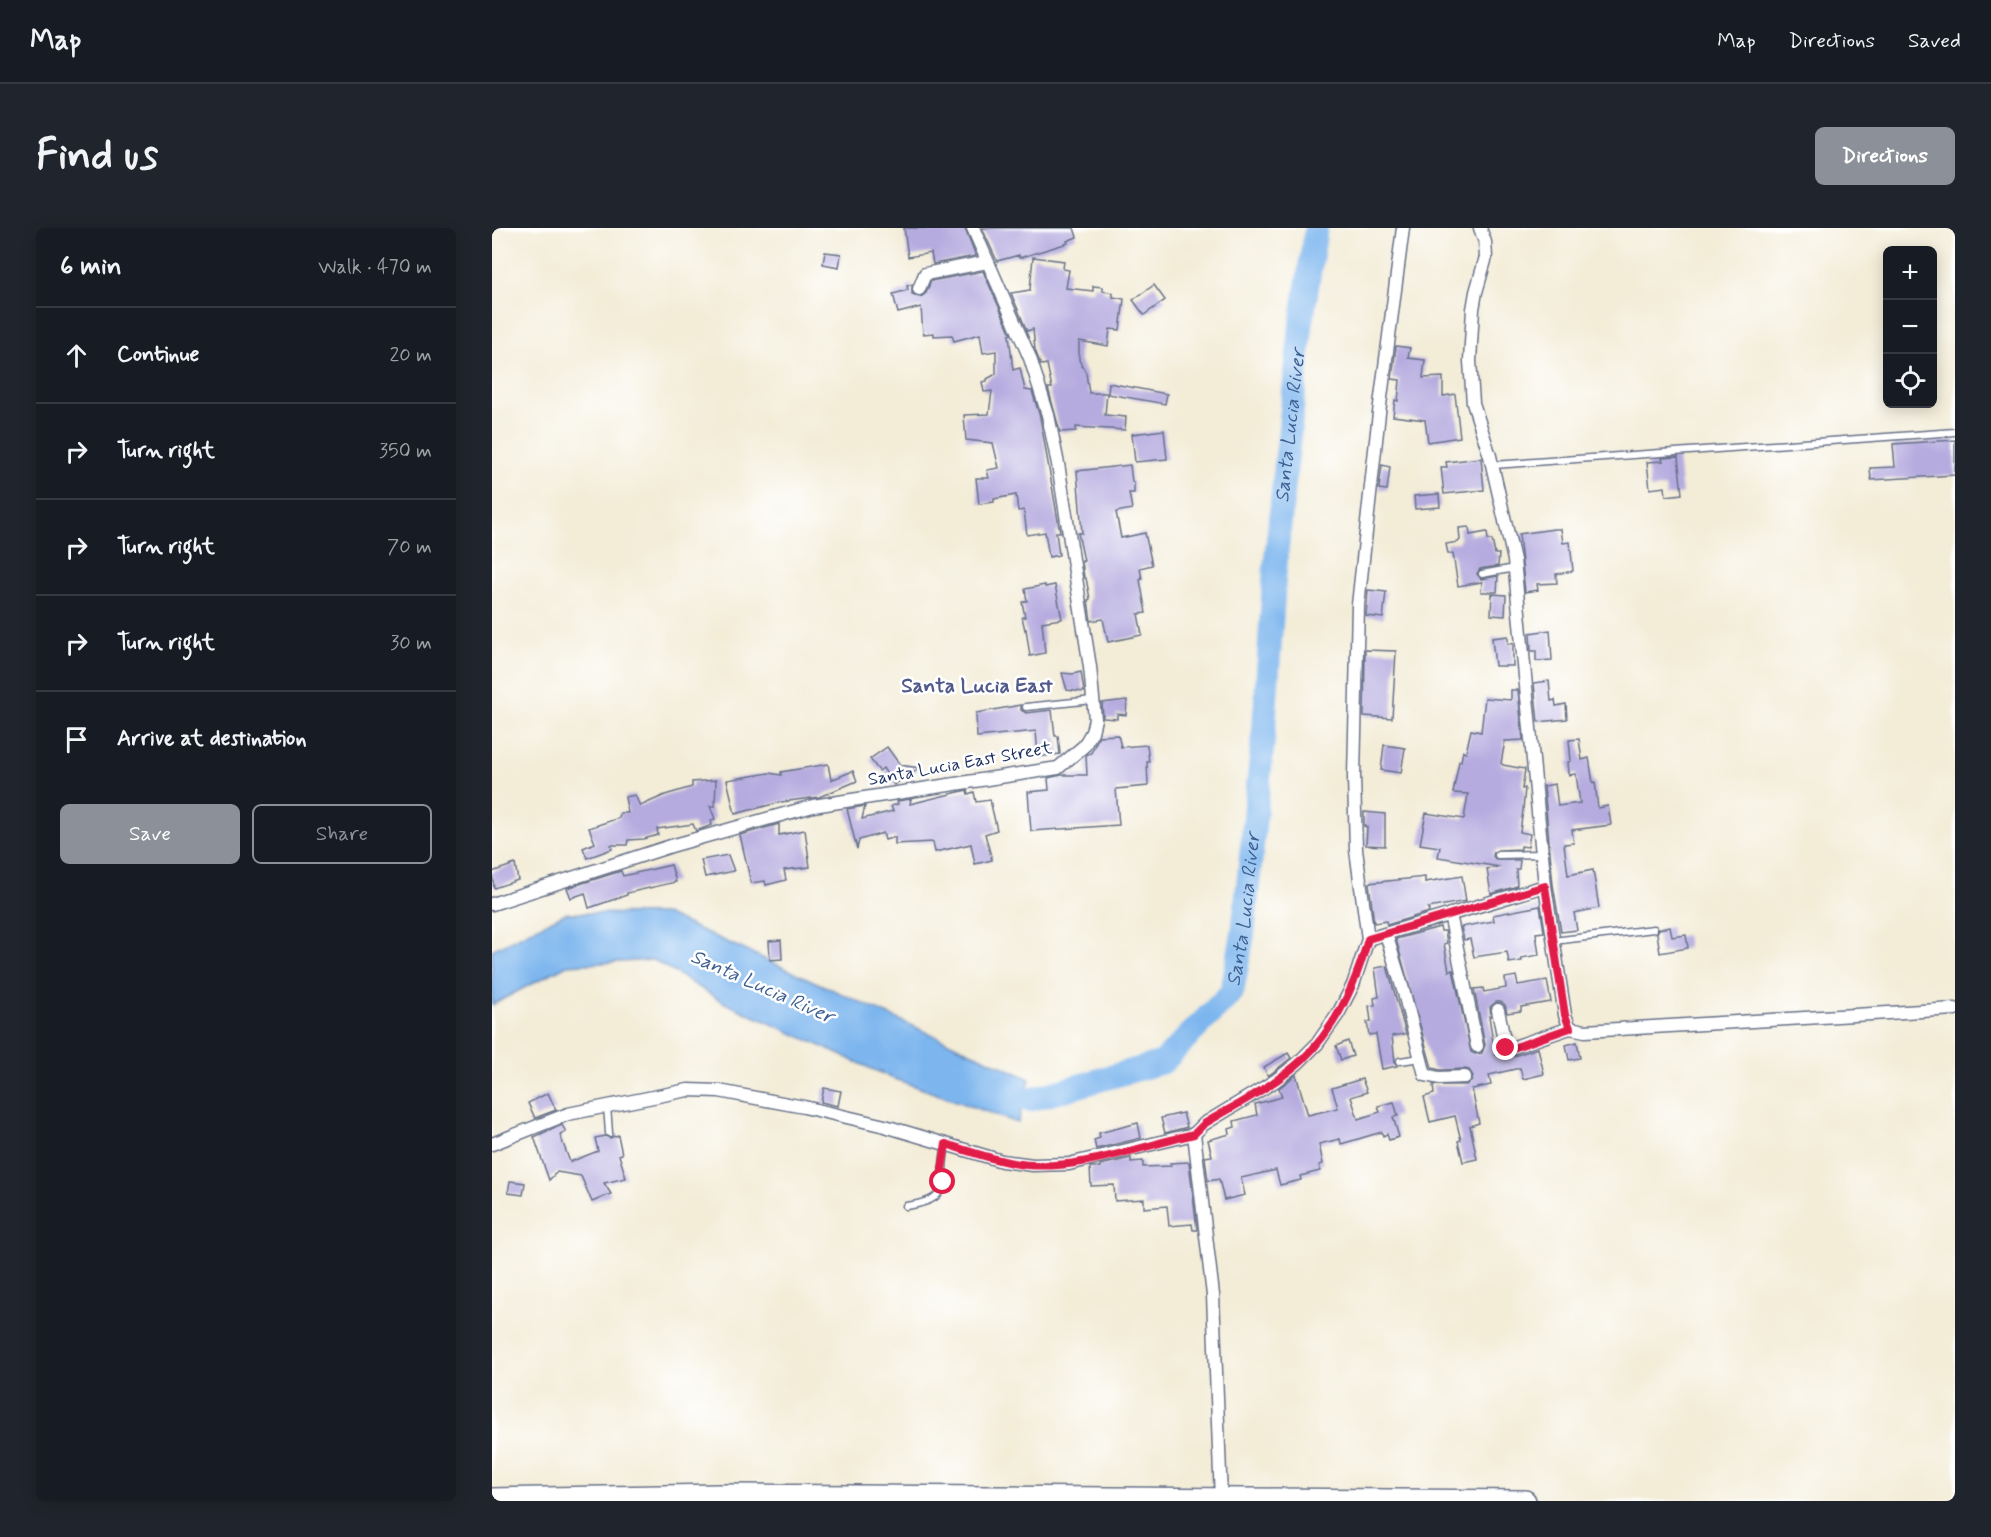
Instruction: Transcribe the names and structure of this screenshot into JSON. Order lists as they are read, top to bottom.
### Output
{
  "streets": {
    "street": ["Santa Lucia East Street"]
  },
  "districts": ["Santa Lucia East"],
  "water": ["Santa Lucia River"],
  "page": {
    "header": "Map",
    "nav": ["Map", "Directions", "Saved"],
    "buttons": [
      "Directions",
      ["Save", "Share"]
    ],
    "title": "Find us",
    "heading": ["6 min", "Walk · 470 m"],
    "map_buttons": ["+", "−"],
    "list": [
      ["Continue", "20 m"],
      ["Turn right", "350 m"],
      ["Turn right", "70 m"],
      ["Turn right", "30 m"],
      "Arrive at destination"
    ]
  }
}
